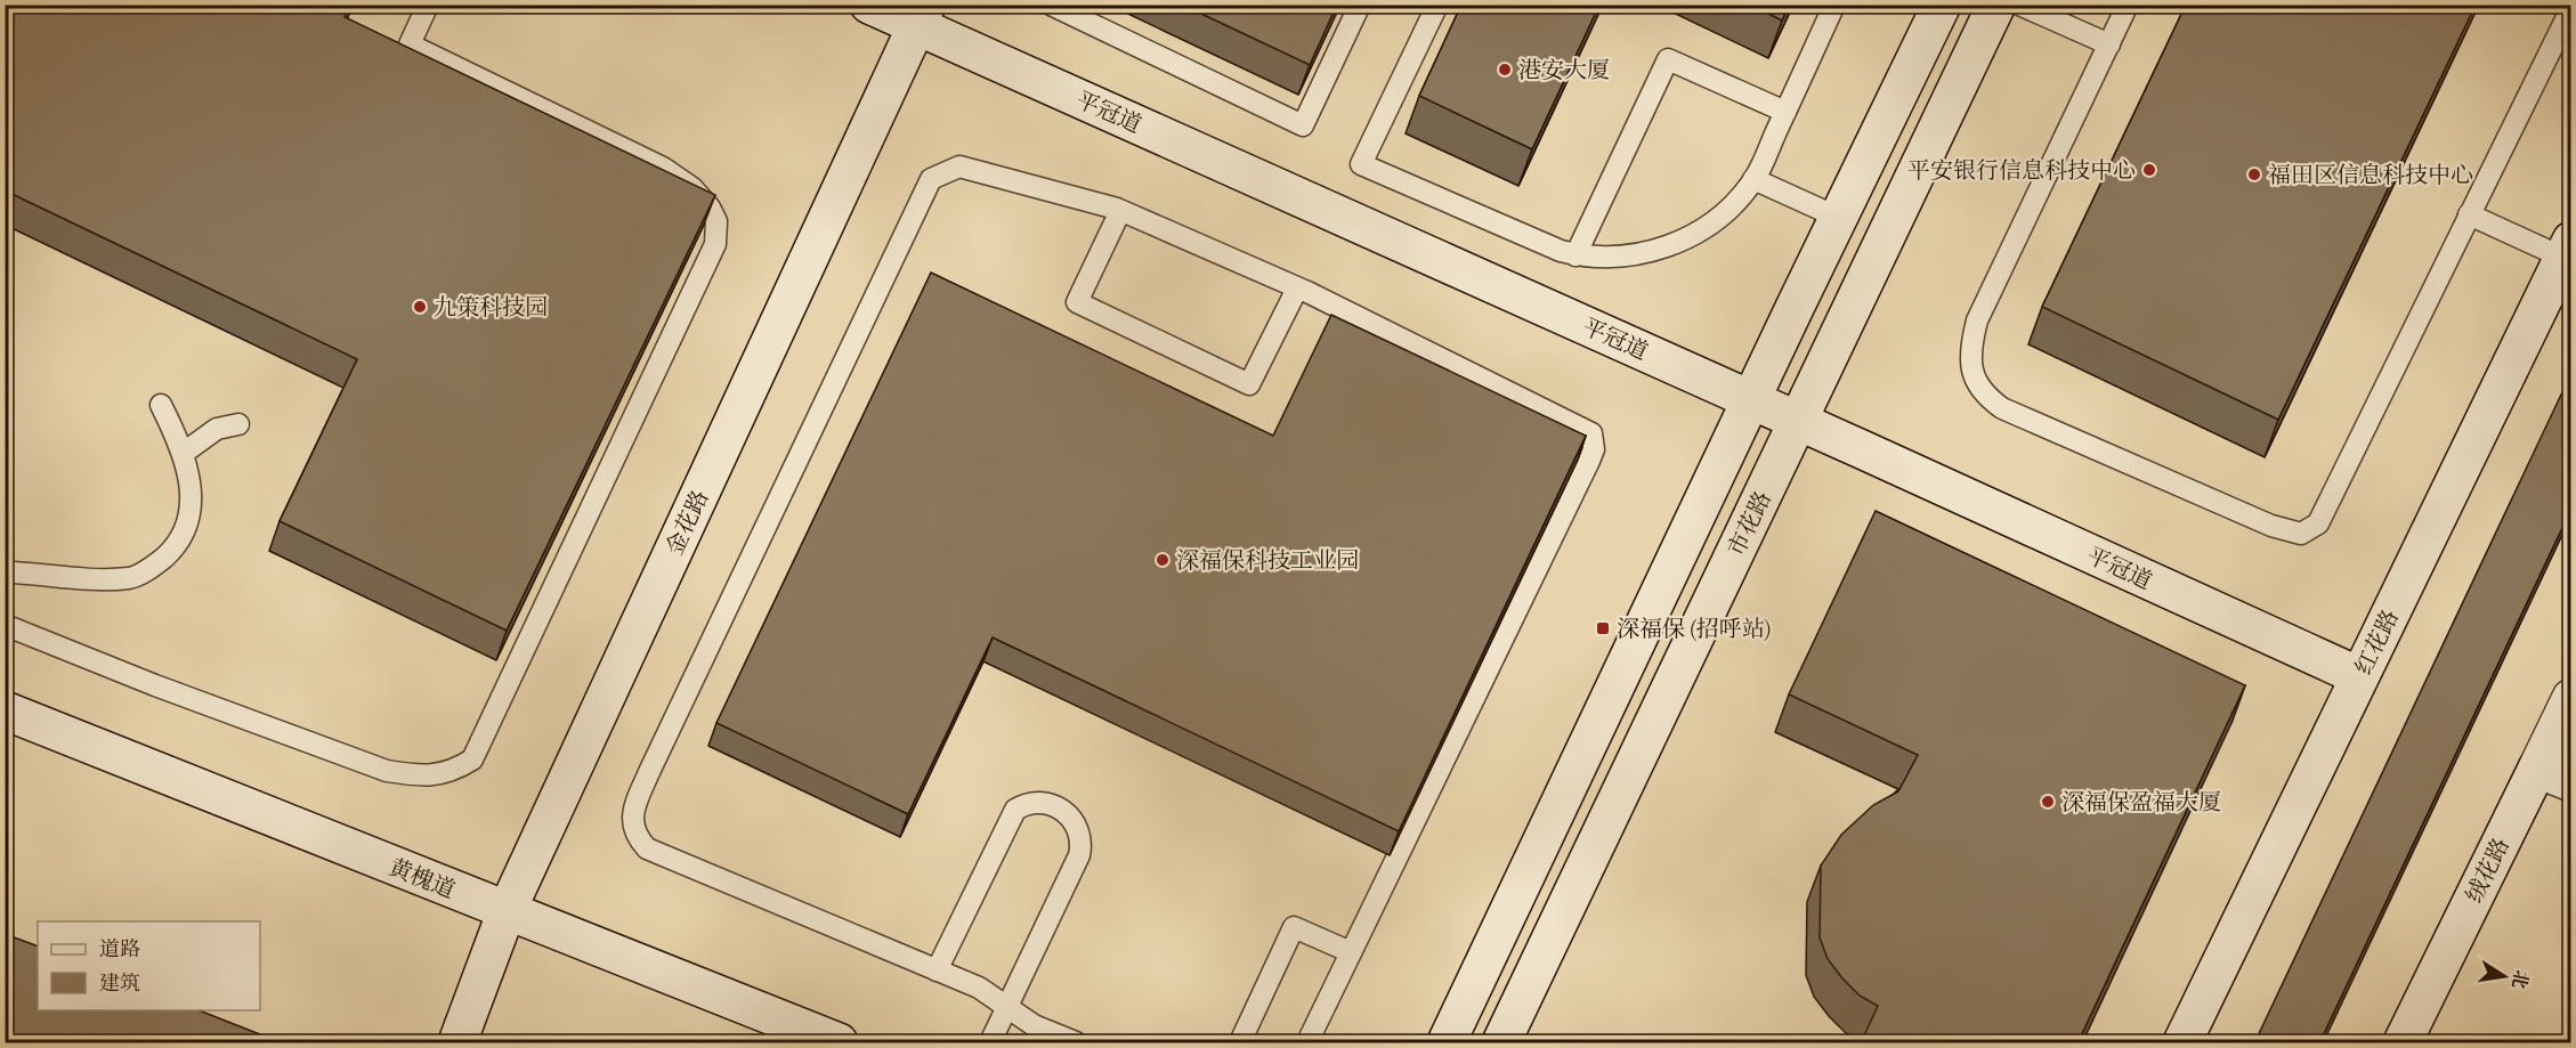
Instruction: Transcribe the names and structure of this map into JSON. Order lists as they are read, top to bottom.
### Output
{
  "streets": {
    "street": [
      "平冠道",
      "金花路",
      "市花路",
      "红花路",
      "绒花路",
      "黄槐道"
    ]
  },
  "crossings": [
    ["平冠道", "金花路"],
    ["平冠道", "市花路"],
    ["平冠道", "红花路"],
    ["金花路", "黄槐道"]
  ],
  "places": {
    "other": [
      "港安大厦",
      "平安银行信息科技中心",
      "福田区信息科技中心",
      "九策科技园",
      "深福保科技工业园",
      "深福保盈福大厦"
    ],
    "transit": ["深福保 (招呼站)"]
  },
  "legend": ["道路", "建筑"],
  "north": "right"
}
